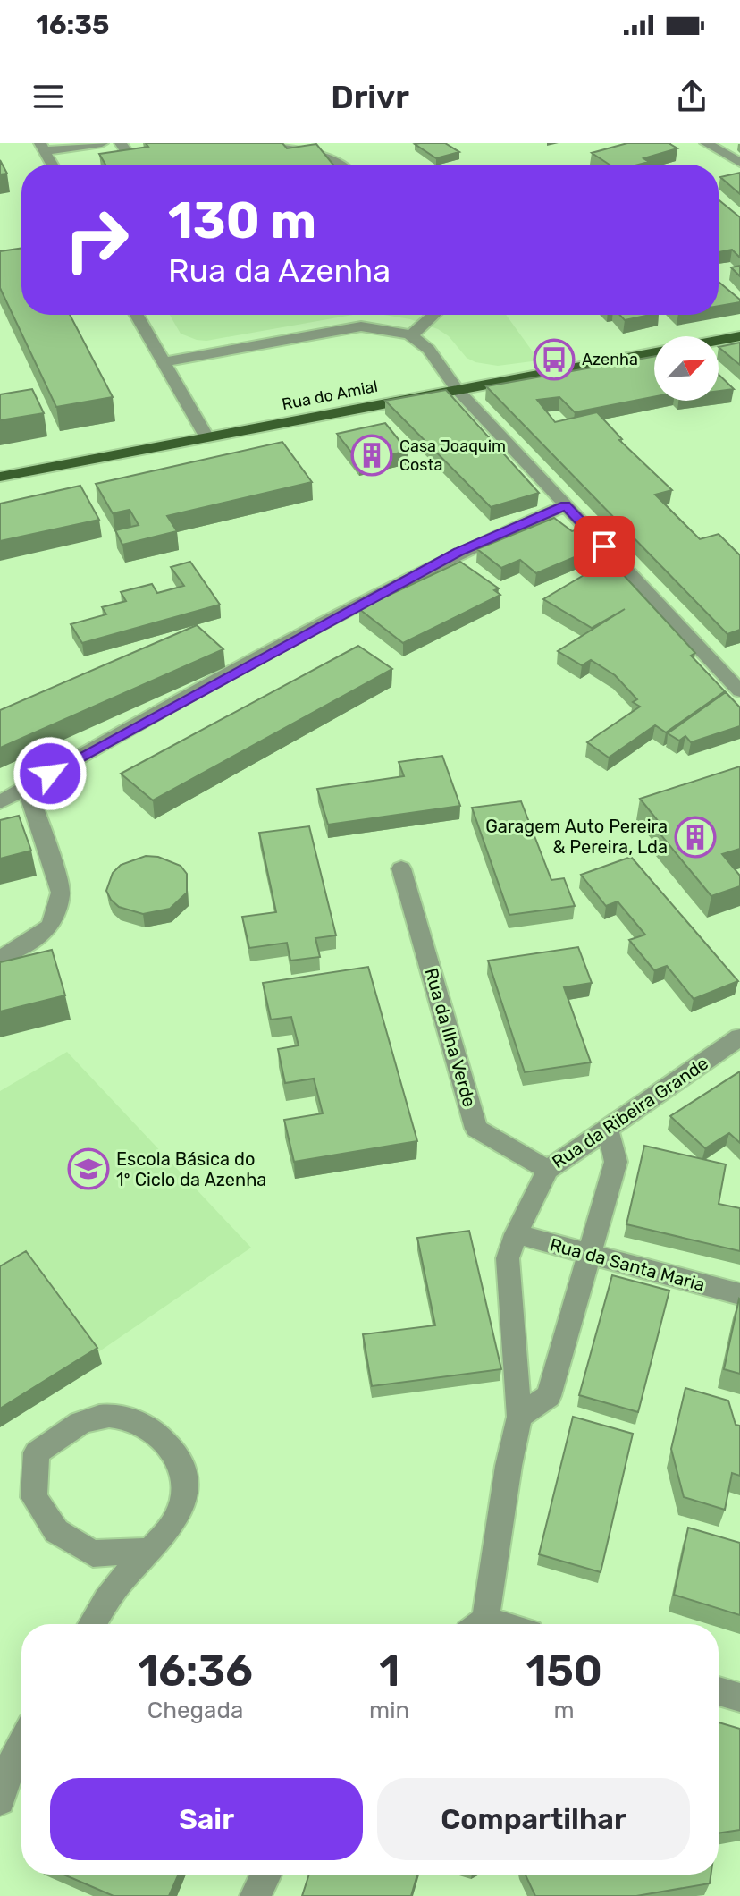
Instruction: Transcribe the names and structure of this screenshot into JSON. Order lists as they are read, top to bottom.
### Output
{
  "streets": {
    "main road": ["Rua do Amial"],
    "street": ["Rua da Ilha Verde", "Rua da Ribeira Grande", "Rua da Santa Maria"]
  },
  "crossings": [
    ["Rua da Ilha Verde", "Rua da Ribeira Grande"],
    ["Rua da Ribeira Grande", "Rua da Santa Maria"]
  ],
  "places": {
    "bus stop": ["Azenha"],
    "building": ["Casa Joaquim Costa", "Garagem Auto Pereira & Pereira, Lda"],
    "school or university": ["Escola Básica do 1º Ciclo da Azenha"]
  },
  "north": "top right",
  "page": {
    "status": "16:35",
    "header": "Drivr",
    "turn": ["130 m", "Rua da Azenha"],
    "eta": [
      "16:36",
      "Chegada",
      "1",
      "min",
      "150",
      "m"
    ],
    "buttons": ["Sair", "Compartilhar"]
  }
}
